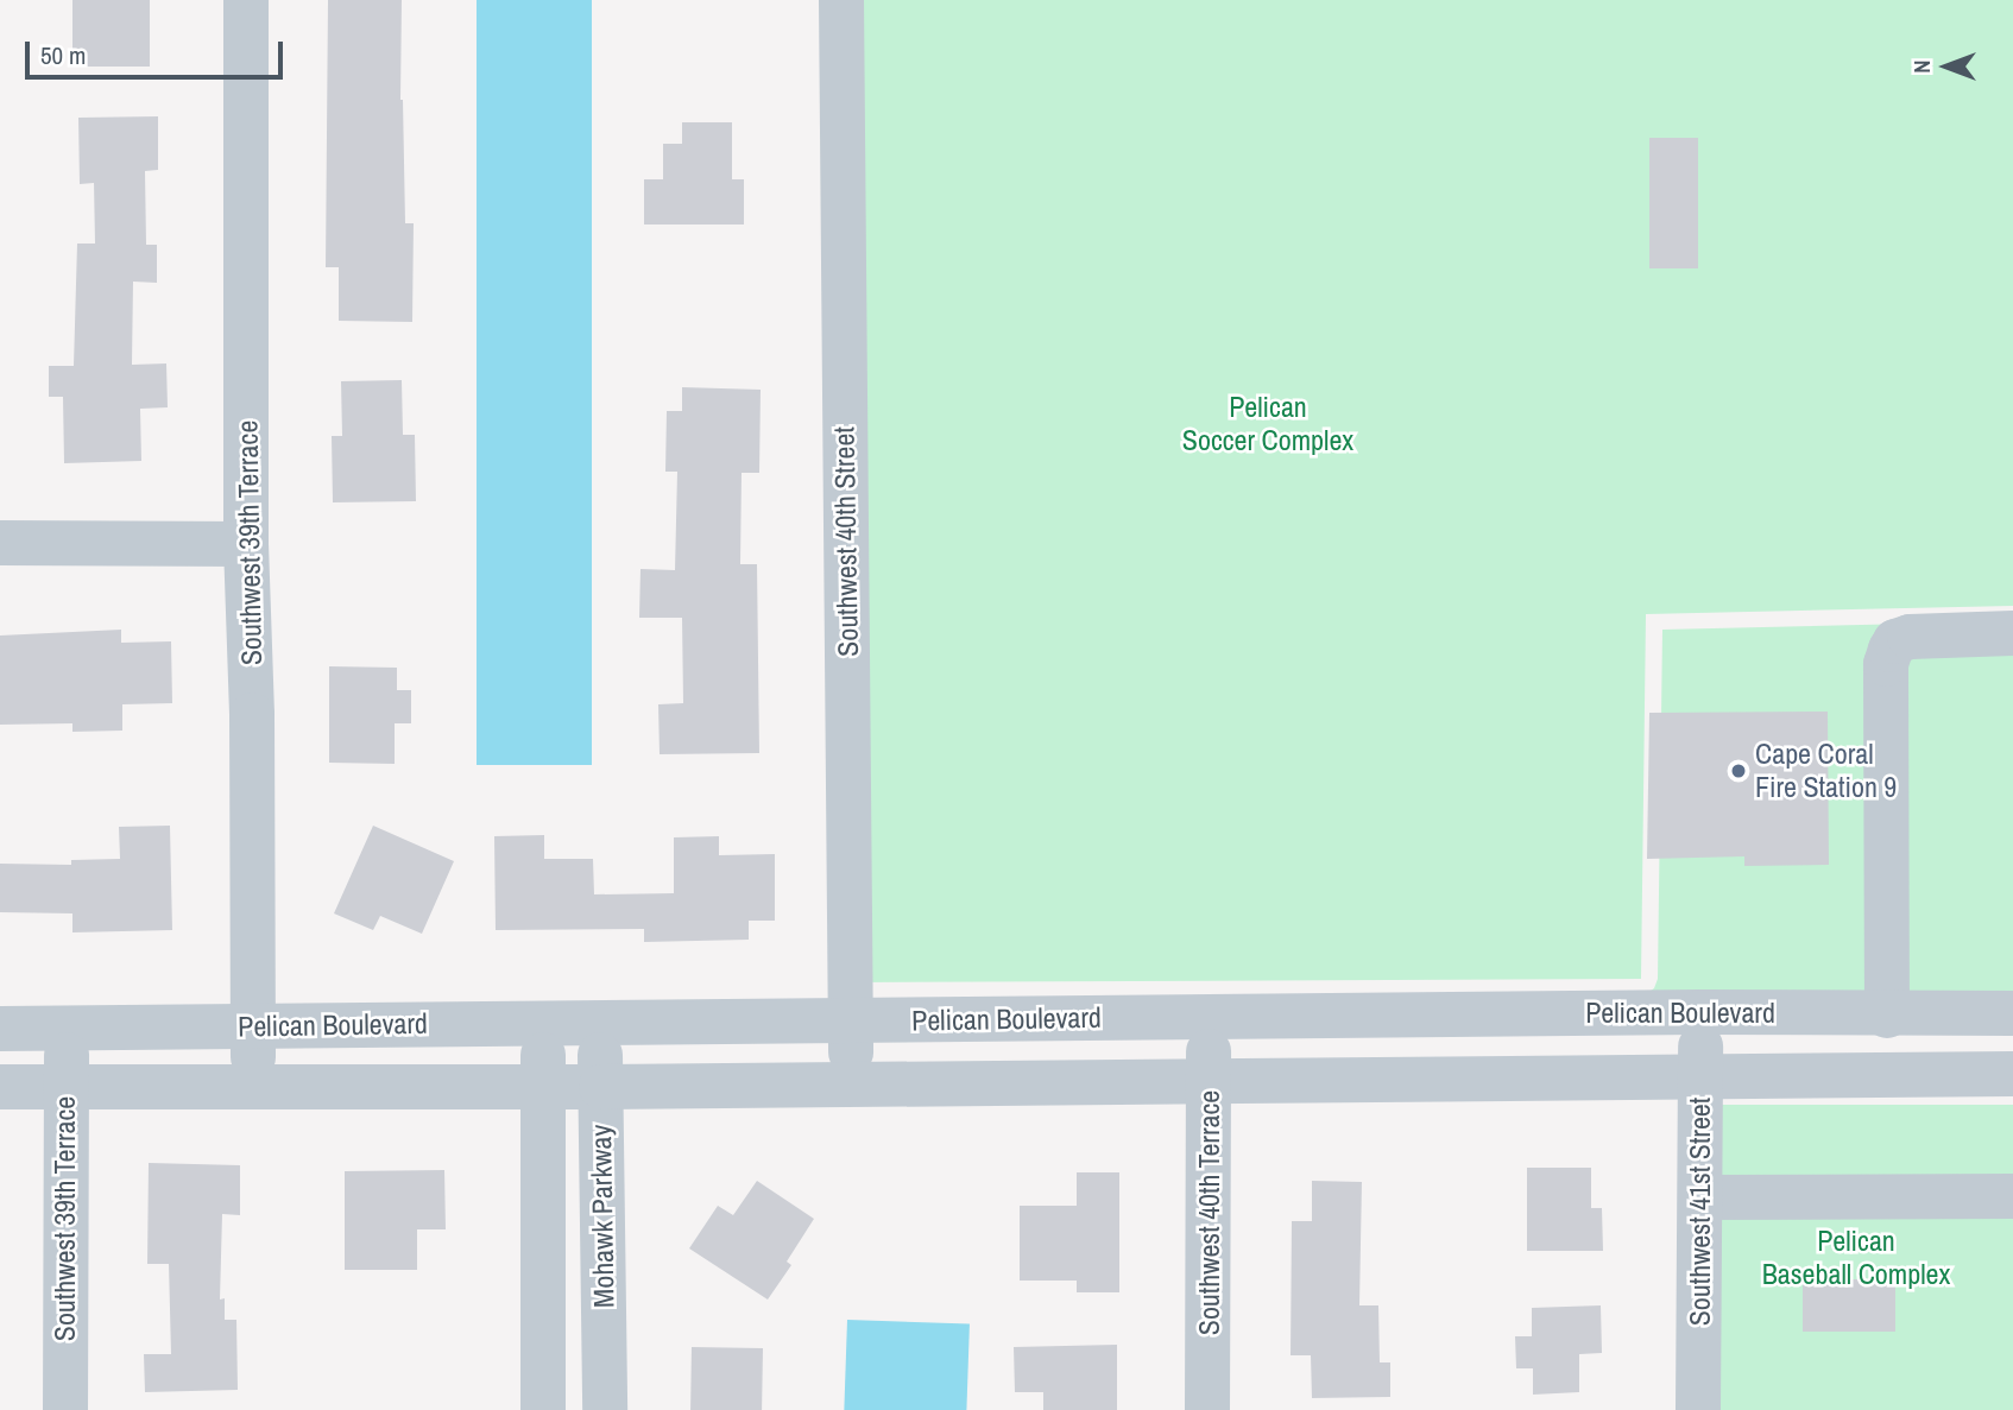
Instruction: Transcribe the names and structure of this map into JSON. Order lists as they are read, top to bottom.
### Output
{
  "streets": {
    "street": [
      "Southwest 40th Street",
      "Southwest 39th Terrace",
      "Pelican Boulevard",
      "Southwest 41st Street",
      "Southwest 40th Terrace",
      "Mohawk Parkway"
    ]
  },
  "crossings": [
    ["Southwest 40th Street", "Pelican Boulevard"],
    ["Southwest 39th Terrace", "Pelican Boulevard"],
    ["Pelican Boulevard", "Southwest 41st Street"],
    ["Pelican Boulevard", "Southwest 40th Terrace"],
    ["Pelican Boulevard", "Mohawk Parkway"]
  ],
  "parks": ["Pelican Soccer Complex", "Pelican Baseball Complex"],
  "places": ["Cape Coral Fire Station 9"],
  "scale_bar": "50 m",
  "north": "left"
}
